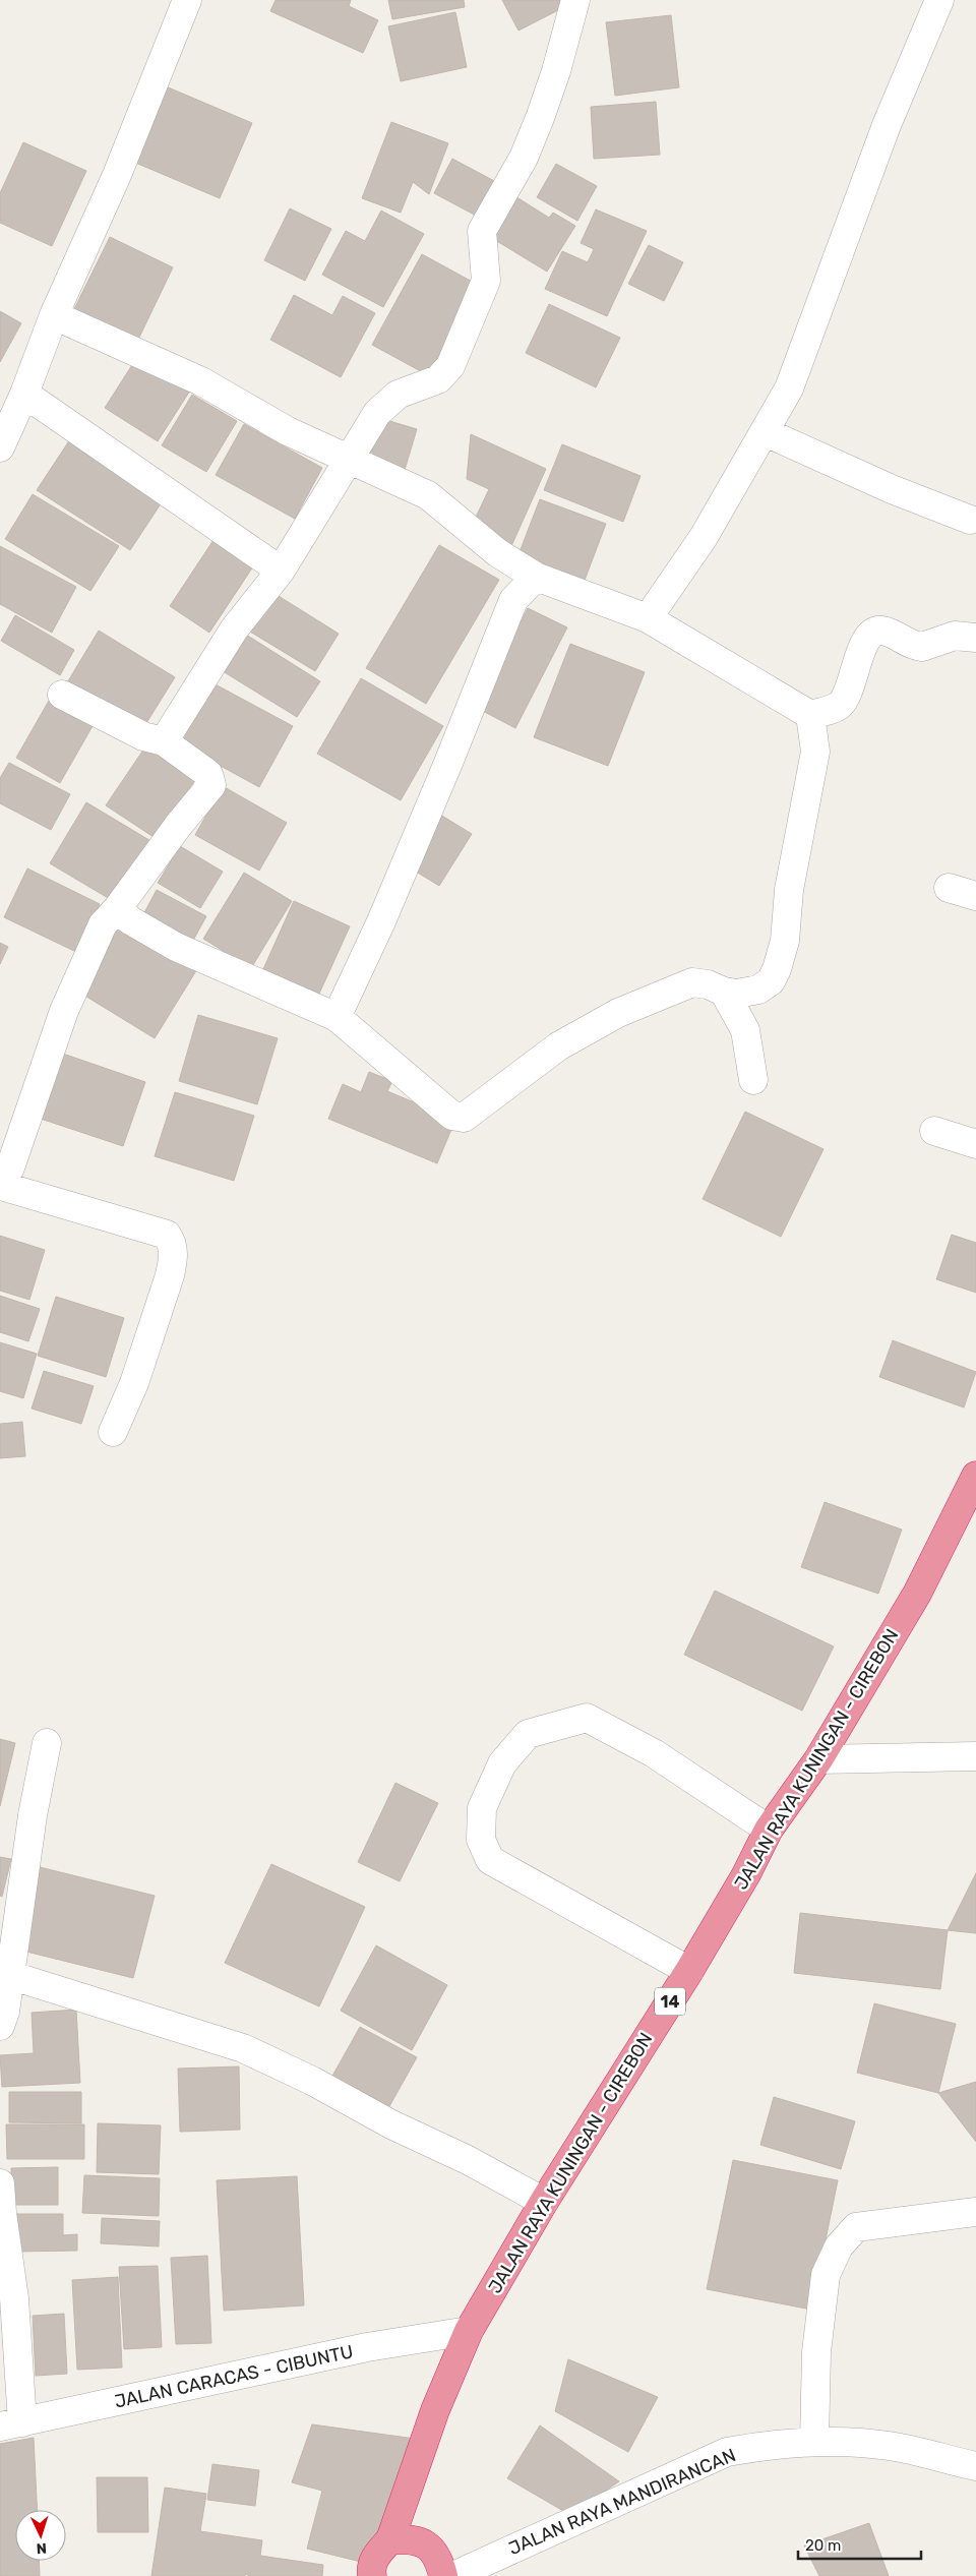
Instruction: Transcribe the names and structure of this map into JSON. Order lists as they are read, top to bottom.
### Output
{
  "streets": {
    "highway": ["JALAN RAYA KUNINGAN - CIREBON", "14"],
    "street": ["JALAN CARACAS - CIBUNTU", "JALAN RAYA MANDIRANCAN"]
  },
  "crossings": [
    ["JALAN RAYA KUNINGAN - CIREBON", "JALAN CARACAS - CIBUNTU"]
  ],
  "scale_bar": "20 m",
  "north": "bottom"
}
